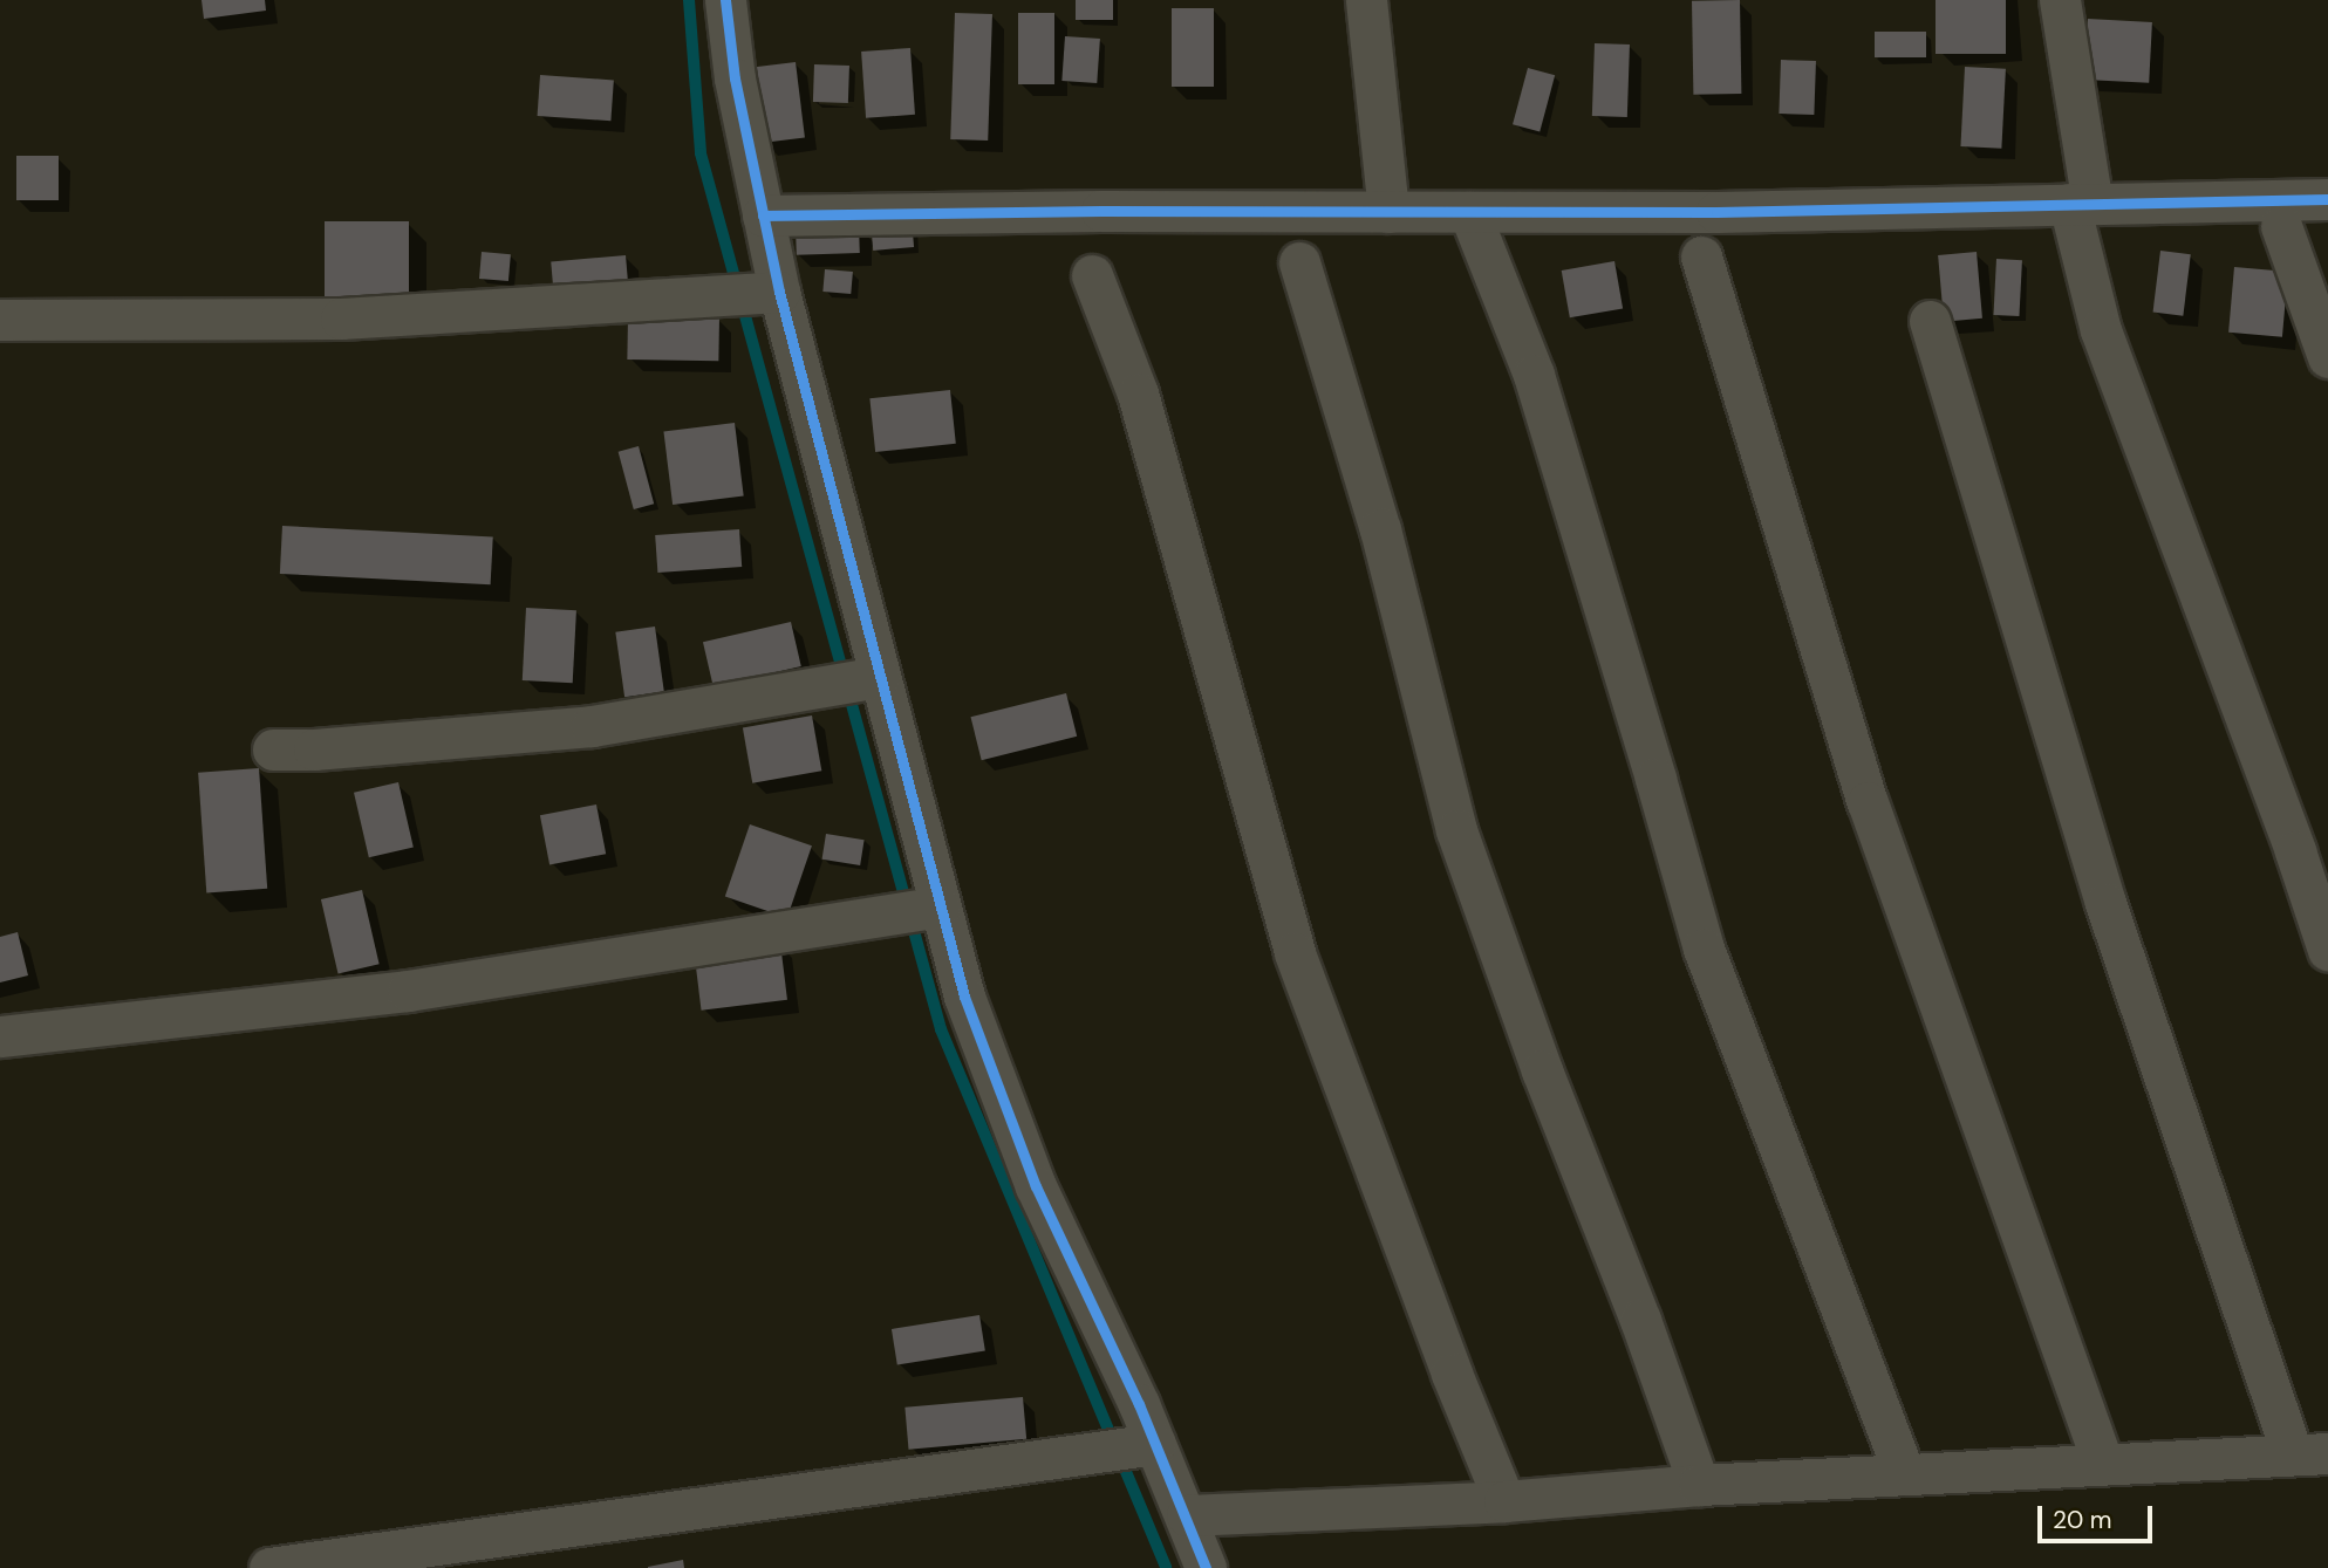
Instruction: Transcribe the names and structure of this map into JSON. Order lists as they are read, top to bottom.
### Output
{
  "scale_bar": "20 m"
}
